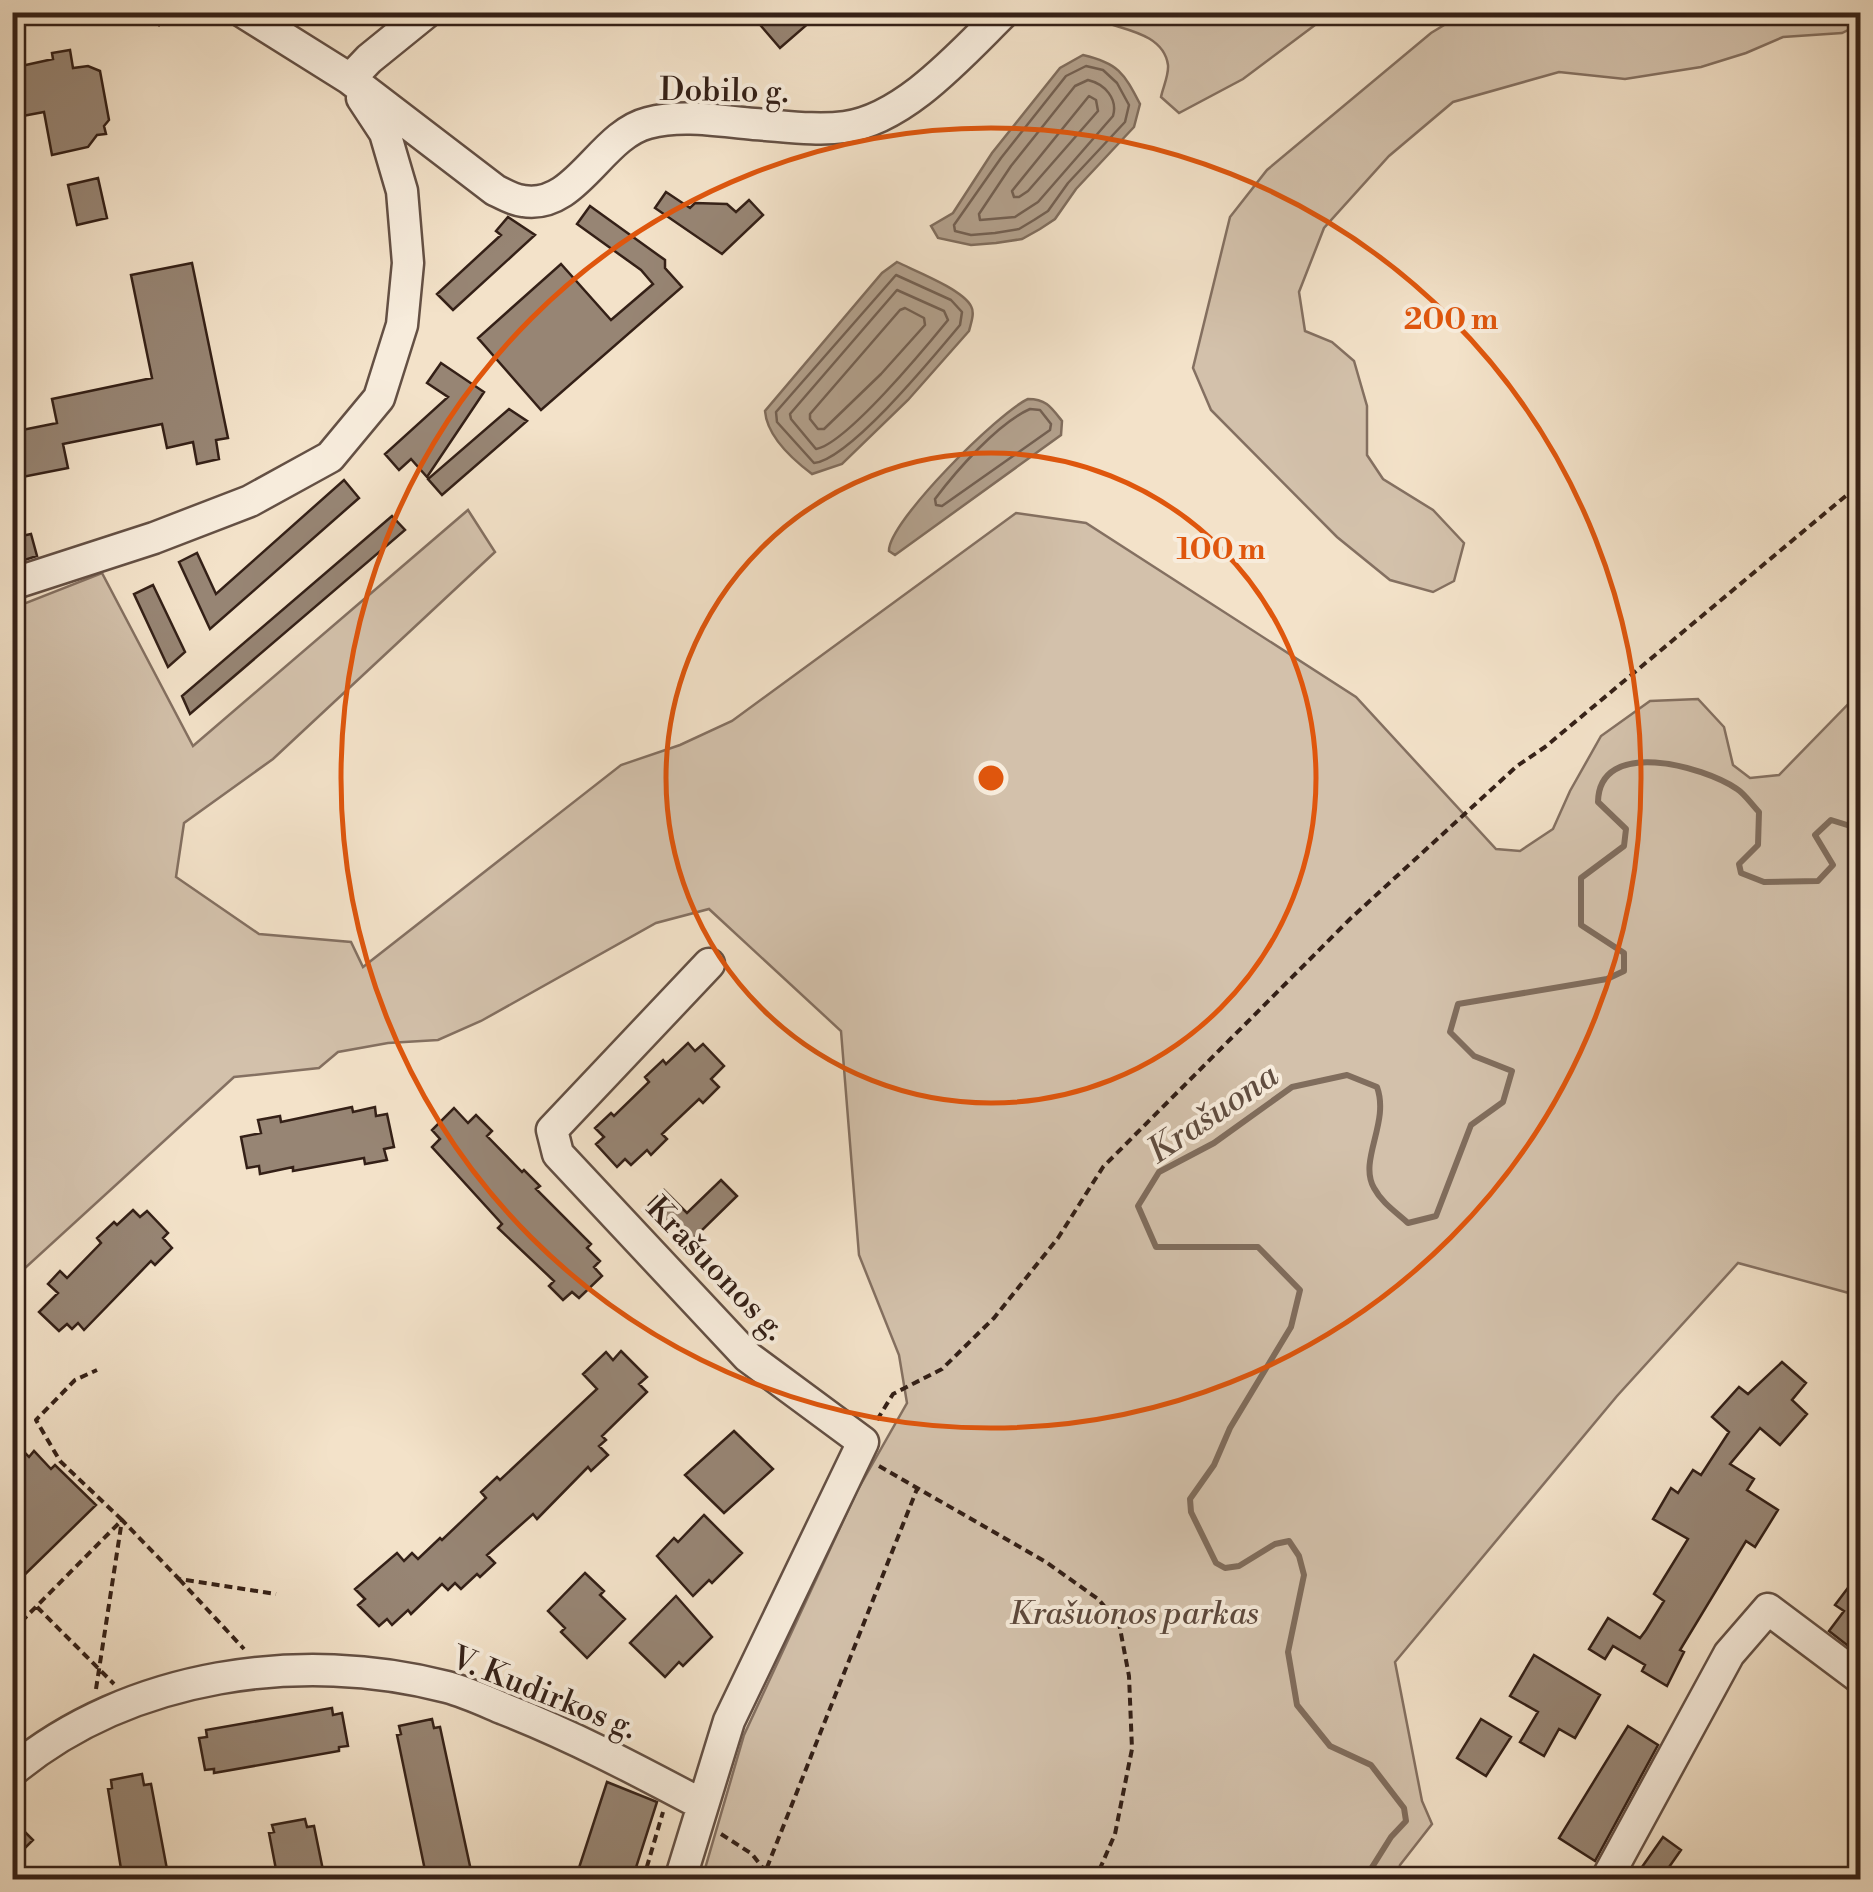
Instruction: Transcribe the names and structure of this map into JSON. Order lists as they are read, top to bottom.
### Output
{
  "streets": {
    "street": ["Dobilo g.", "Krašuonos g.", "V. Kudirkos g."]
  },
  "water": ["Krašuona"],
  "parks": ["Krašuonos parkas"],
  "rings": ["200 m", "100 m"]
}
